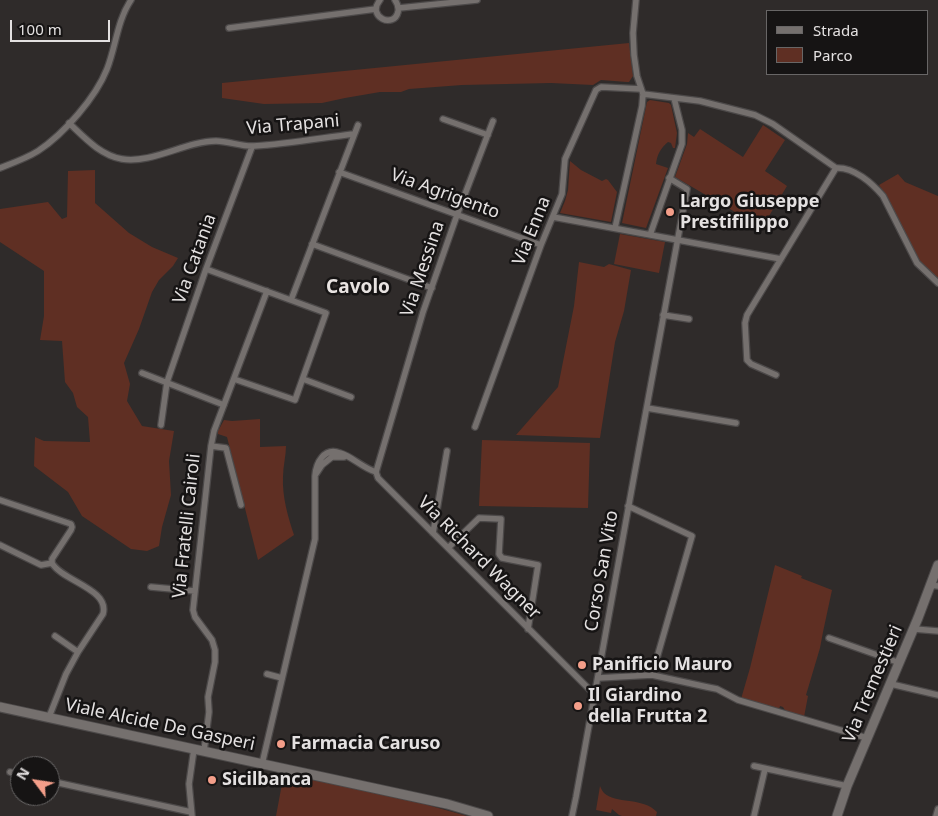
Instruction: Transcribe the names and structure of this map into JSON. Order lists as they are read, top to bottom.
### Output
{
  "streets": {
    "main road": ["Via Tremestieri", "Viale Alcide De Gasperi"],
    "street": [
      "Via Trapani",
      "Via Agrigento",
      "Via Enna",
      "Via Catania",
      "Via Messina",
      "Via Fratelli Cairoli",
      "Via Richard Wagner",
      "Corso San Vito"
    ]
  },
  "crossings": [
    ["Via Trapani", "Via Catania"],
    ["Via Agrigento", "Via Enna"],
    ["Via Agrigento", "Via Messina"],
    ["Via Messina", "Via Richard Wagner"],
    ["Via Fratelli Cairoli", "Viale Alcide De Gasperi"],
    ["Via Richard Wagner", "Corso San Vito"]
  ],
  "districts": ["Cavolo"],
  "places": [
    "Largo Giuseppe Prestifilippo",
    "Panificio Mauro",
    "Il Giardino della Frutta 2",
    "Farmacia Caruso",
    "Sicilbanca"
  ],
  "legend": ["Strada", "Parco"],
  "scale_bar": "100 m",
  "north": "top left"
}
